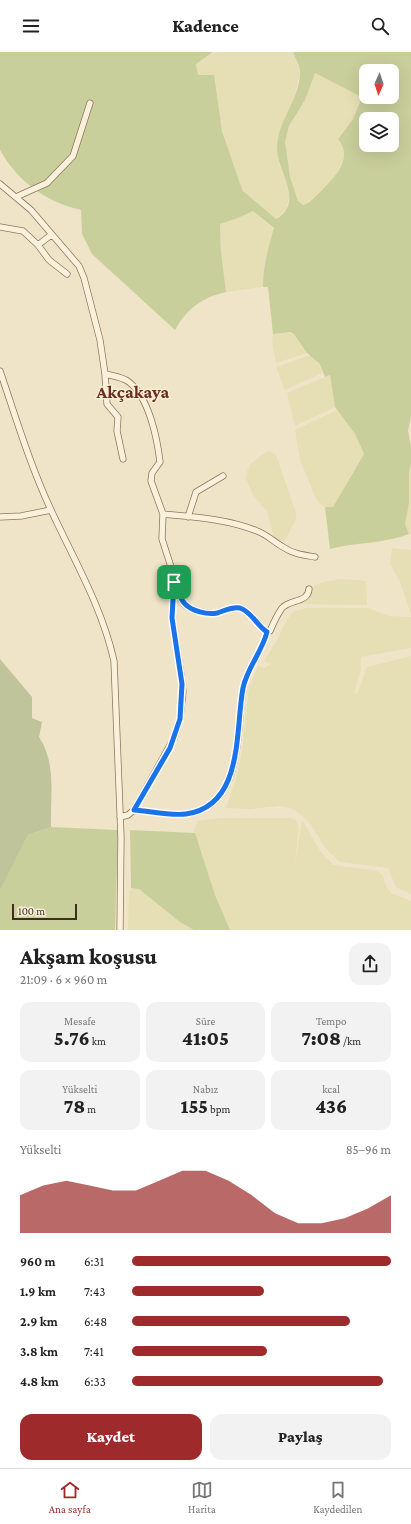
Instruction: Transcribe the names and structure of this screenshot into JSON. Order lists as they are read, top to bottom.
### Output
{
  "districts": ["Akçakaya"],
  "scale_bar": "100 m",
  "north": "bottom",
  "page": {
    "header": "Kadence",
    "scale": "100 m",
    "heading": ["Akşam koşusu", "21:09 · 6 × 960 m"],
    "stats": [
      ["Mesafe", "5.76 km"],
      ["Süre", "41:05"],
      ["Tempo", "7:08 /km"],
      ["Yükselti", "78 m"],
      ["Nabız", "155 bpm"],
      ["kcal", "436"]
    ],
    "chart": ["Yükselti", "85–96 m"],
    "list": [
      {
        "name": "960 m",
        "note": "6:31"
      },
      {
        "name": "1.9 km",
        "note": "7:43"
      },
      {
        "name": "2.9 km",
        "note": "6:48"
      },
      {
        "name": "3.8 km",
        "note": "7:41"
      },
      {
        "name": "4.8 km",
        "note": "6:33"
      }
    ],
    "buttons": ["Kaydet", "Paylaş"],
    "tabs": ["Ana sayfa", "Harita", "Kaydedilen"]
  }
}
